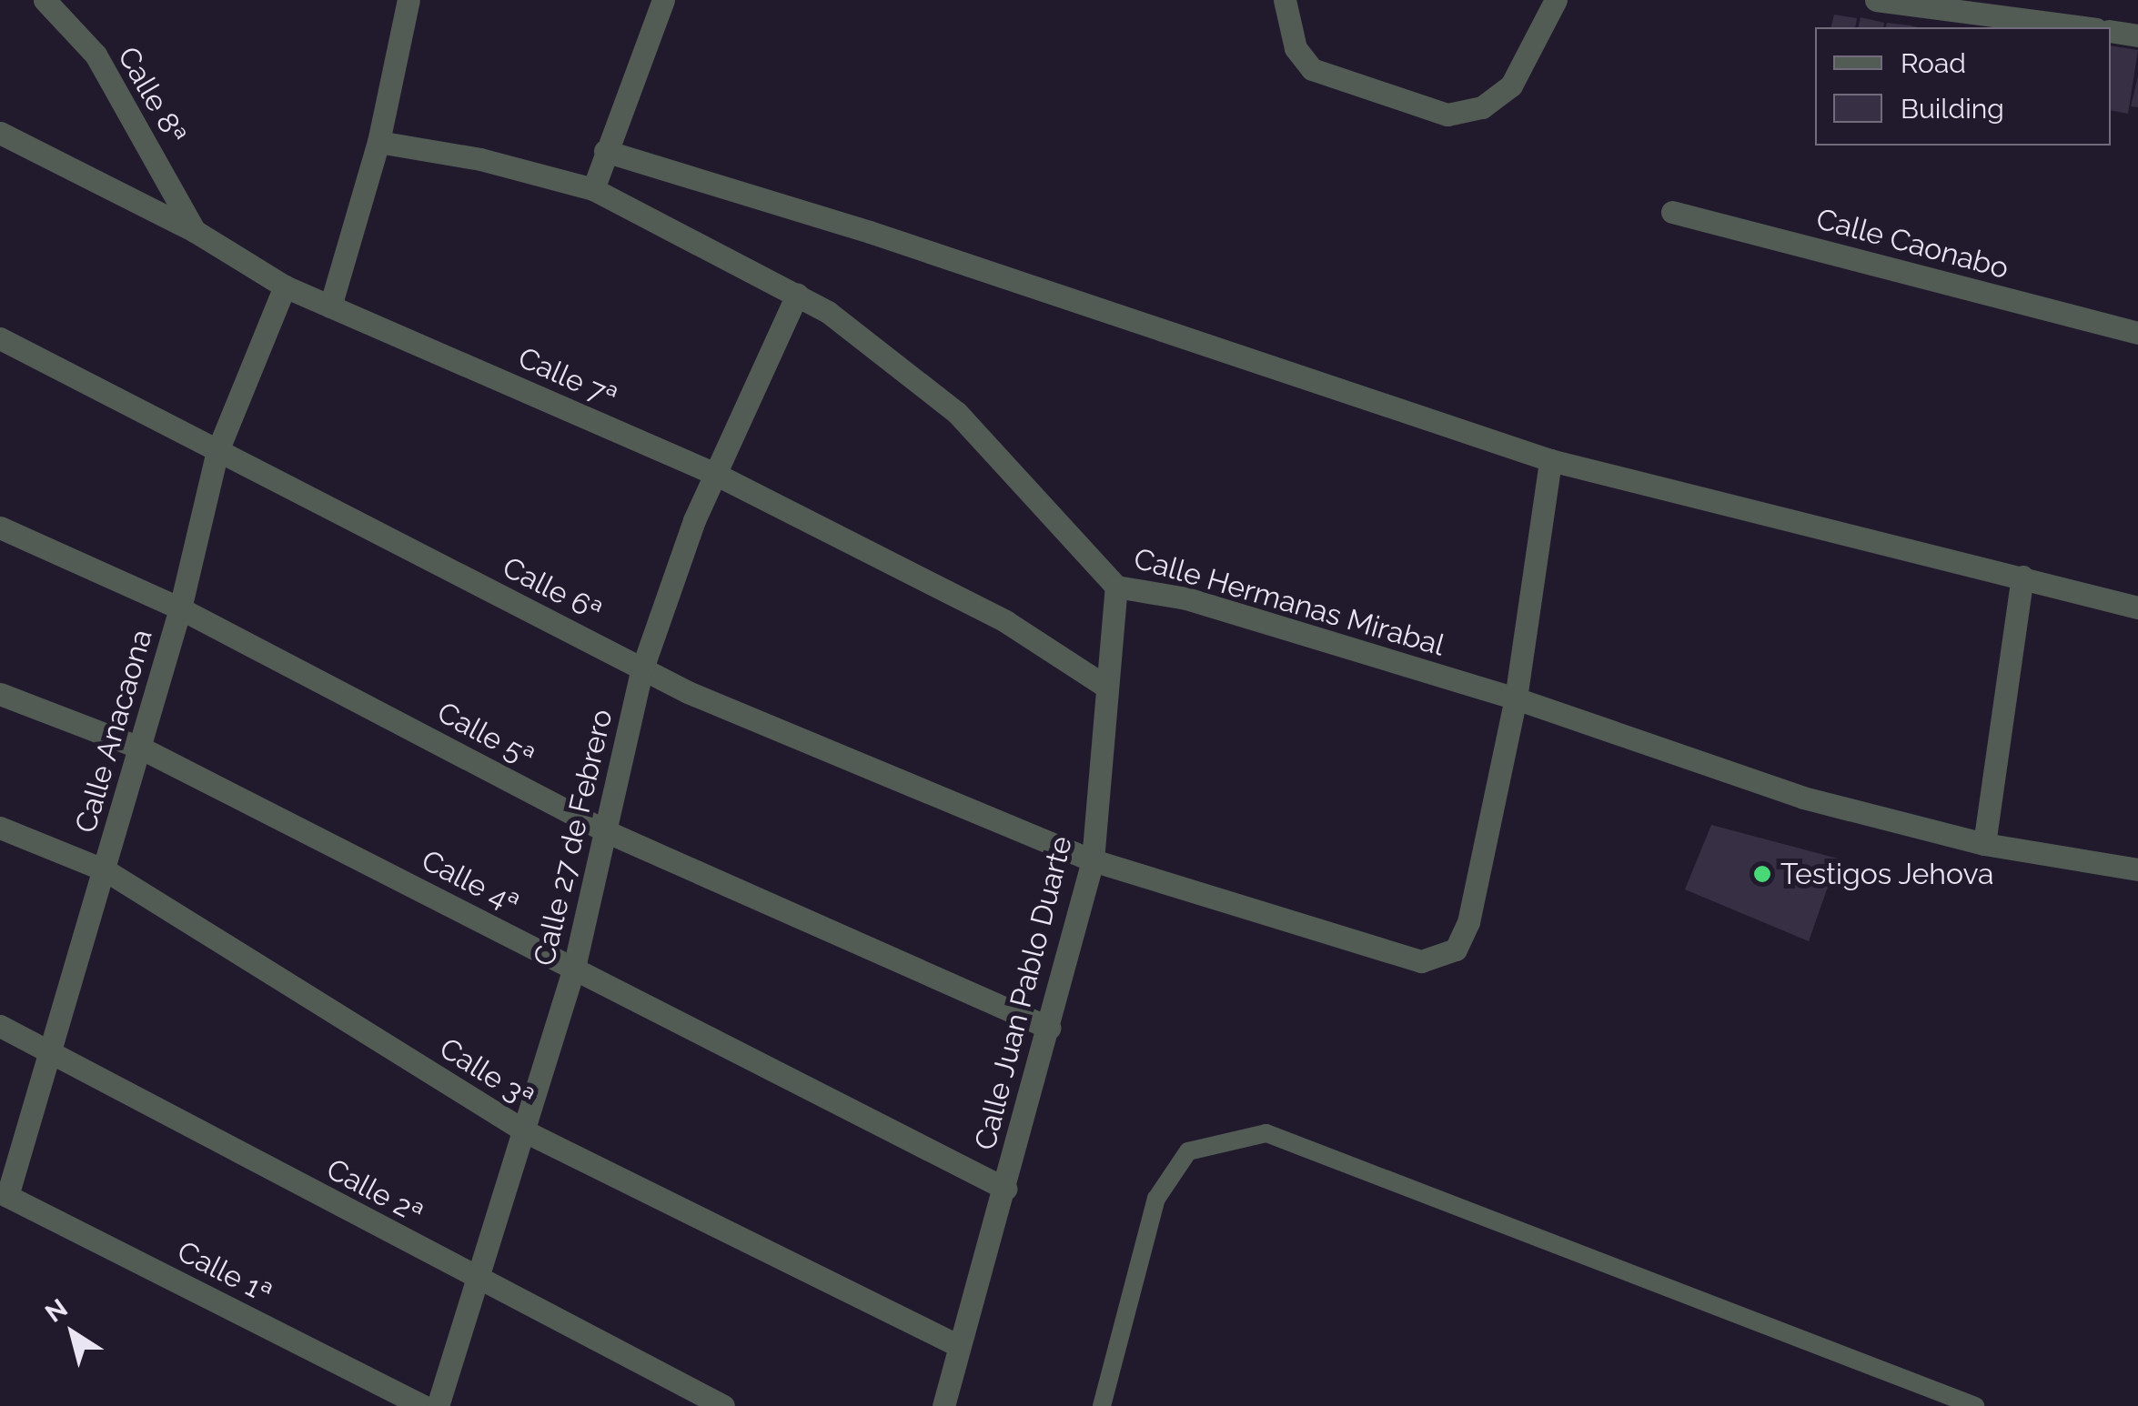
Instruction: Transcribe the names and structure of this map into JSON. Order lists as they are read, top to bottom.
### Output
{
  "streets": {
    "street": [
      "Calle 8ª",
      "Calle Caonabo",
      "Calle 7ª",
      "Calle 6ª",
      "Calle Hermanas Mirabal",
      "Calle Anacaona",
      "Calle 5ª",
      "Calle 27 de Febrero",
      "Calle 4ª",
      "Calle Juan Pablo Duarte",
      "Calle 3ª",
      "Calle 2ª",
      "Calle 1ª"
    ]
  },
  "crossings": [
    ["Calle 8ª", "Calle 7ª"],
    ["Calle 7ª", "Calle Anacaona"],
    ["Calle 7ª", "Calle 27 de Febrero"],
    ["Calle 7ª", "Calle Juan Pablo Duarte"],
    ["Calle 6ª", "Calle Hermanas Mirabal"],
    ["Calle 6ª", "Calle Anacaona"],
    ["Calle 6ª", "Calle 27 de Febrero"],
    ["Calle 6ª", "Calle Juan Pablo Duarte"],
    ["Calle Hermanas Mirabal", "Calle 27 de Febrero"],
    ["Calle Hermanas Mirabal", "Calle Juan Pablo Duarte"],
    ["Calle Anacaona", "Calle 5ª"],
    ["Calle Anacaona", "Calle 4ª"],
    ["Calle Anacaona", "Calle 3ª"],
    ["Calle Anacaona", "Calle 2ª"],
    ["Calle Anacaona", "Calle 1ª"],
    ["Calle 5ª", "Calle 27 de Febrero"],
    ["Calle 5ª", "Calle Juan Pablo Duarte"],
    ["Calle 27 de Febrero", "Calle 4ª"],
    ["Calle 27 de Febrero", "Calle 3ª"],
    ["Calle 27 de Febrero", "Calle 2ª"],
    ["Calle 4ª", "Calle Juan Pablo Duarte"],
    ["Calle Juan Pablo Duarte", "Calle 3ª"]
  ],
  "places": ["Testigos Jehova"],
  "legend": ["Road", "Building"],
  "north": "top left"
}
